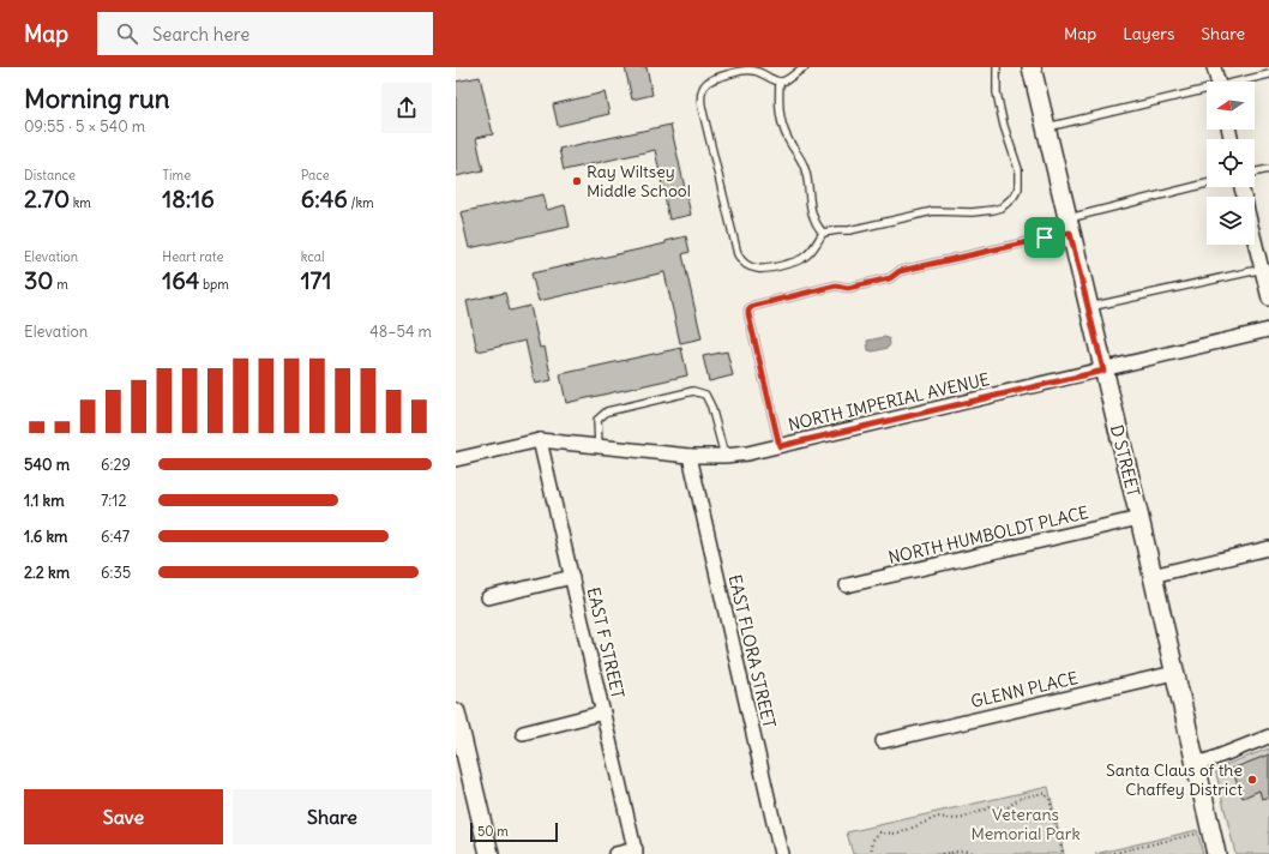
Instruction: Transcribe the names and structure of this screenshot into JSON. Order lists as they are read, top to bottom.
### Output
{
  "streets": {
    "street": [
      "NORTH IMPERIAL AVENUE",
      "D STREET",
      "NORTH HUMBOLDT PLACE",
      "EAST F STREET",
      "EAST FLORA STREET",
      "GLENN PLACE"
    ]
  },
  "crossings": [
    ["NORTH IMPERIAL AVENUE", "D STREET"],
    ["NORTH IMPERIAL AVENUE", "EAST F STREET"],
    ["NORTH IMPERIAL AVENUE", "EAST FLORA STREET"],
    ["D STREET", "NORTH HUMBOLDT PLACE"],
    ["D STREET", "GLENN PLACE"]
  ],
  "parks": ["Veterans Memorial Park"],
  "places": ["Ray Wiltsey Middle School", "Santa Claus of the Chaffey District"],
  "scale_bar": "50 m",
  "north": "left",
  "page": {
    "header": "Map",
    "search": "Search here",
    "nav": ["Map", "Layers", "Share"],
    "heading": ["Morning run", "09:55 · 5 × 540 m"],
    "stats": [
      ["Distance", "2.70 km"],
      ["Time", "18:16"],
      ["Pace", "6:46 /km"],
      ["Elevation", "30 m"],
      ["Heart rate", "164 bpm"],
      ["kcal", "171"]
    ],
    "chart": ["Elevation", "48–54 m"],
    "list": [
      {
        "name": "540 m",
        "note": "6:29"
      },
      {
        "name": "1.1 km",
        "note": "7:12"
      },
      {
        "name": "1.6 km",
        "note": "6:47"
      },
      {
        "name": "2.2 km",
        "note": "6:35"
      }
    ],
    "buttons": ["Save", "Share"],
    "scale": "50 m"
  }
}
